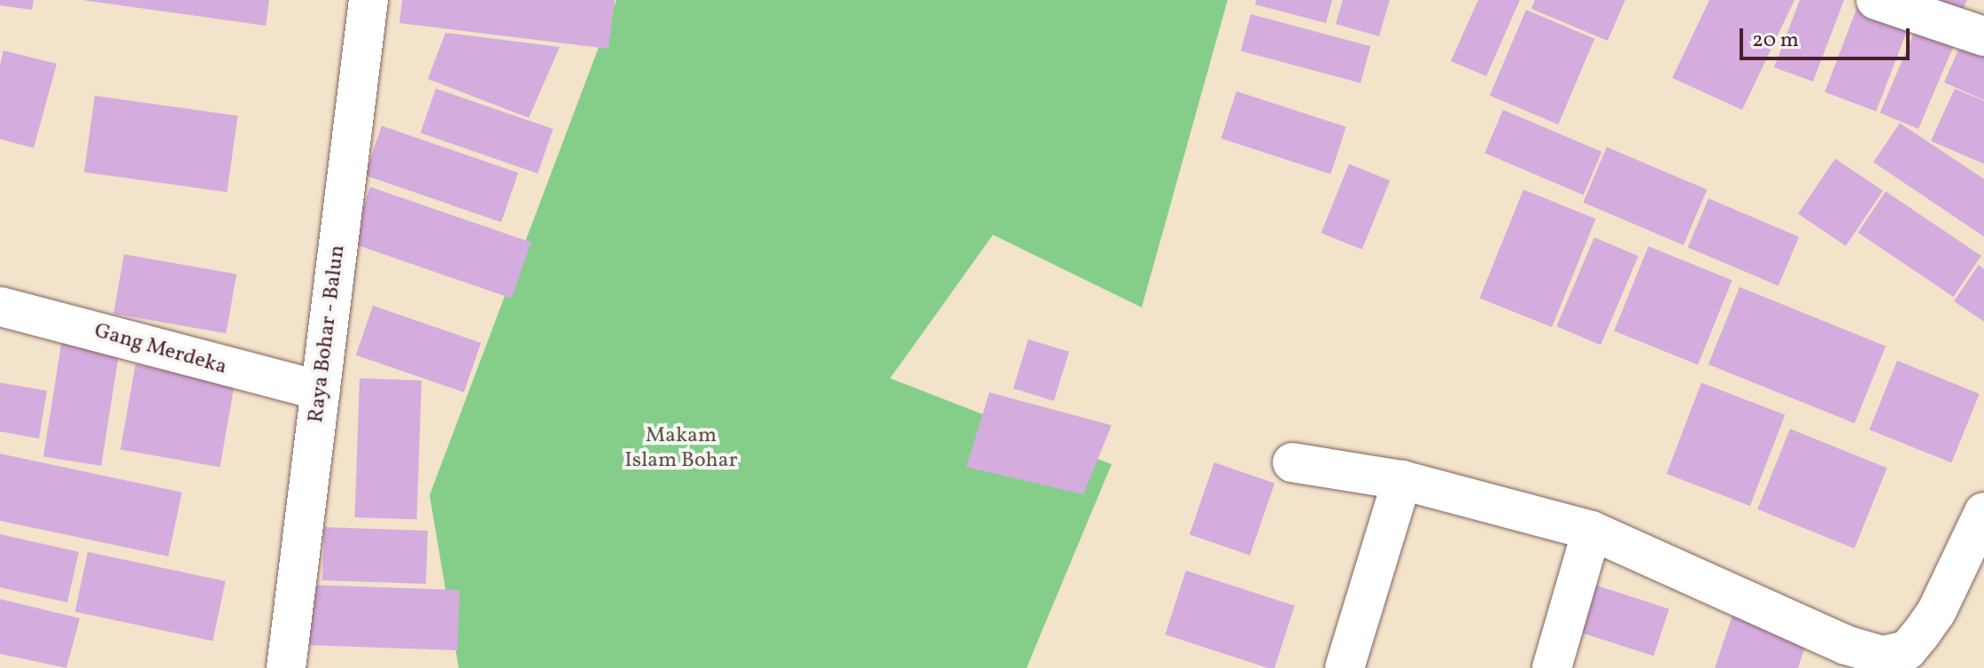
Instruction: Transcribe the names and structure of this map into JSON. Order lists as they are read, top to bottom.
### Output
{
  "streets": {
    "street": ["Raya Bohar - Balun", "Gang Merdeka"]
  },
  "crossings": [
    ["Raya Bohar - Balun", "Gang Merdeka"]
  ],
  "parks": ["Makam Islam Bohar"],
  "scale_bar": "20 m"
}
